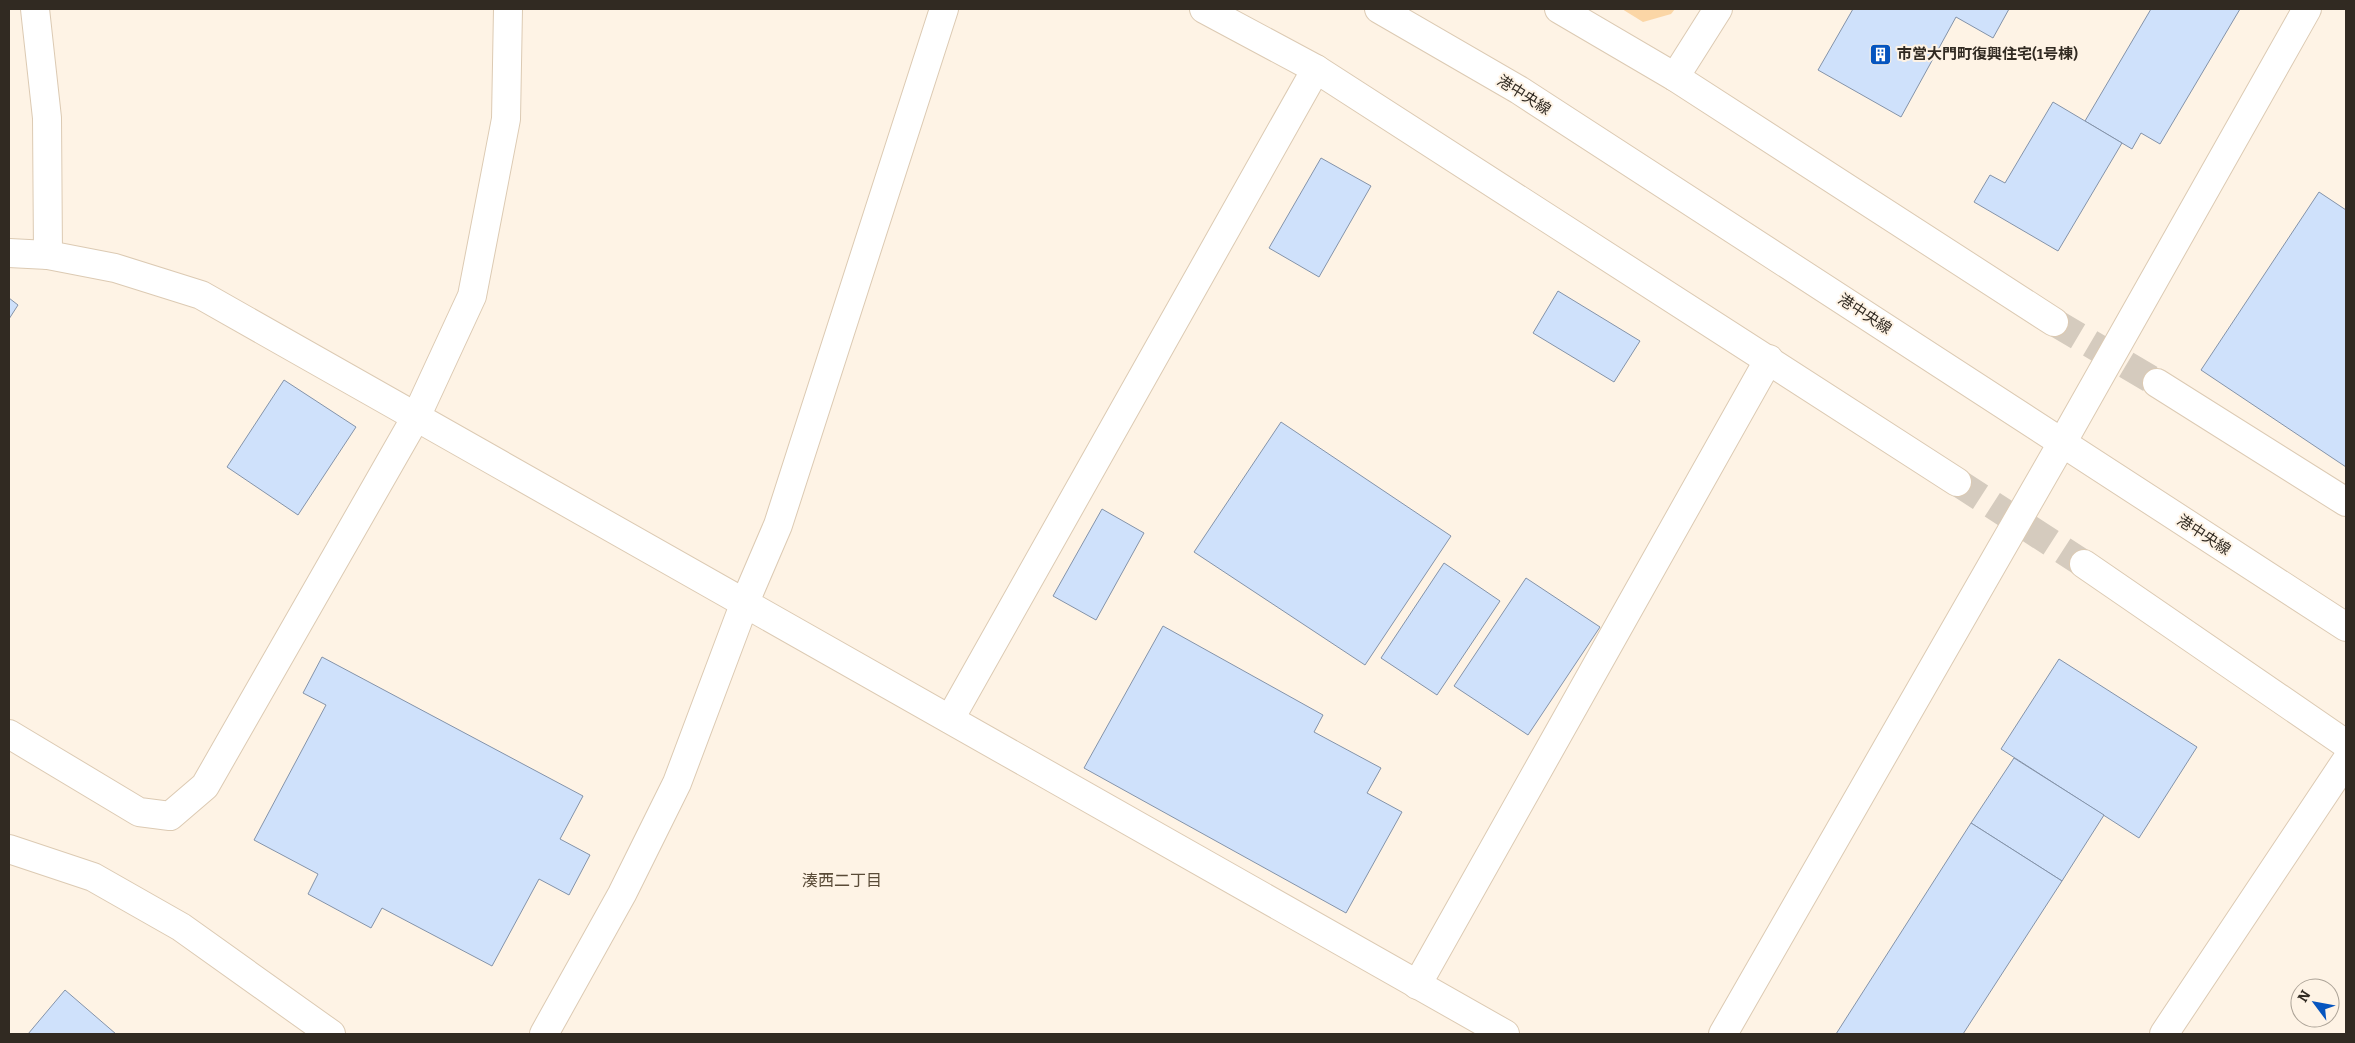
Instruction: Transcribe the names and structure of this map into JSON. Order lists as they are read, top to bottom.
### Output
{
  "streets": {
    "street": ["港中央線"]
  },
  "districts": ["湊西二丁目"],
  "places": {
    "building": ["市営大門町復興住宅(1号棟)"]
  },
  "north": "top left"
}
